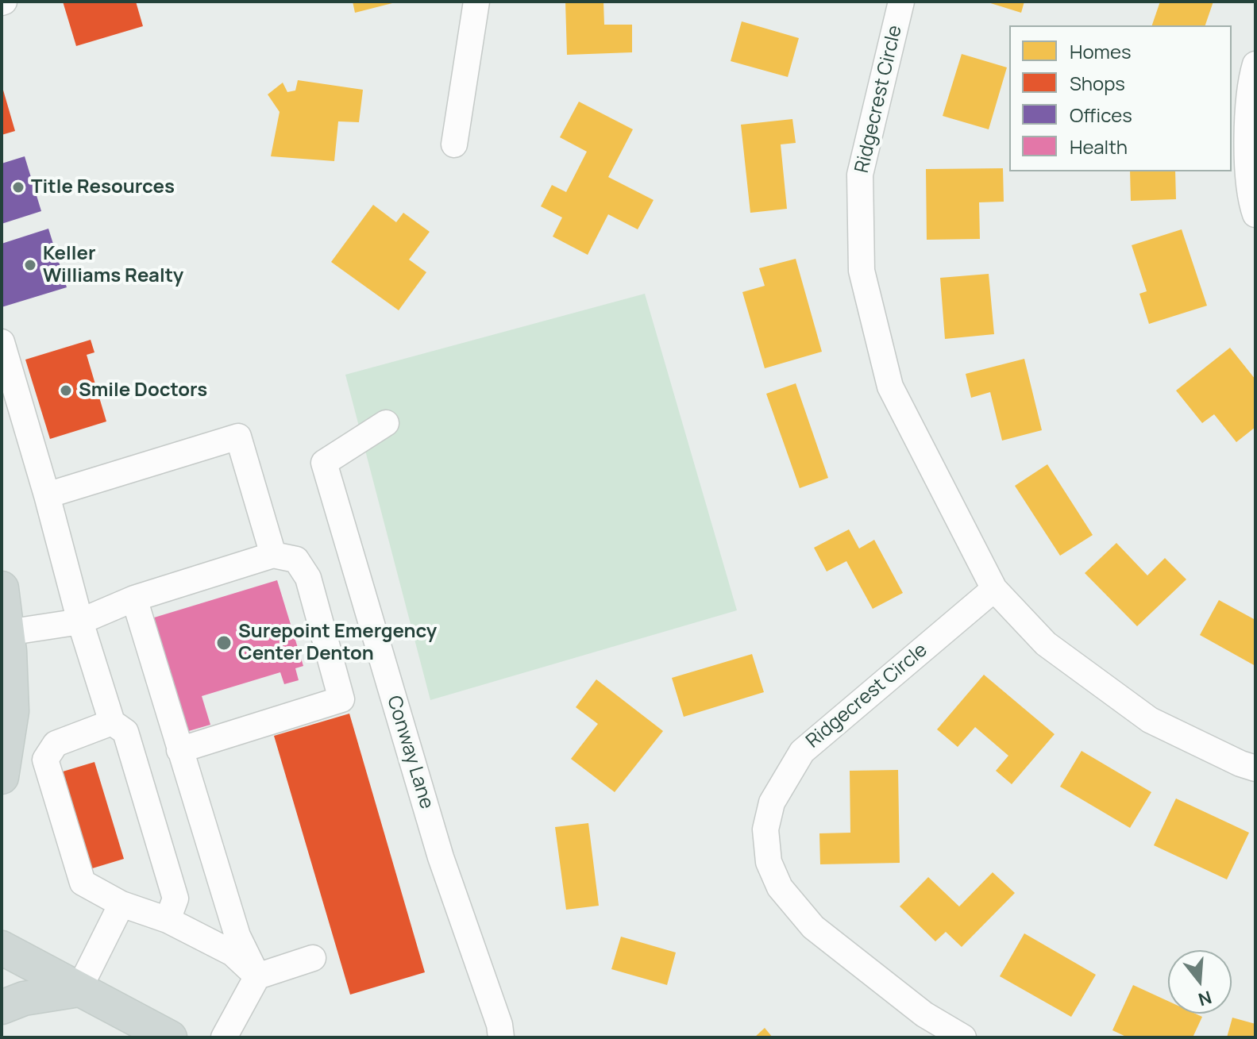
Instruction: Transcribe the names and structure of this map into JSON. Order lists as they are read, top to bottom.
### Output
{
  "streets": {
    "street": ["Ridgecrest Circle", "Conway Lane"]
  },
  "places": [
    "Title Resources",
    "Keller Williams Realty",
    "Smile Doctors",
    "Surepoint Emergency Center Denton"
  ],
  "legend": [
    "Homes",
    "Shops",
    "Offices",
    "Health"
  ],
  "north": "bottom"
}
